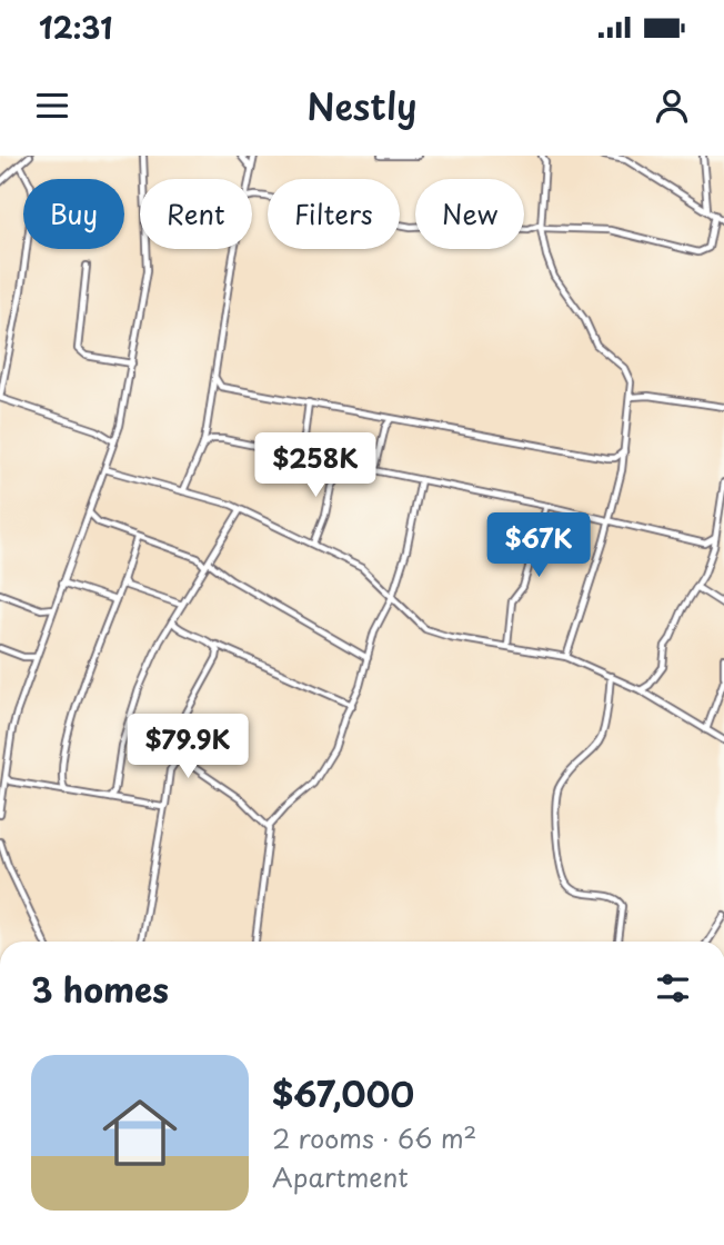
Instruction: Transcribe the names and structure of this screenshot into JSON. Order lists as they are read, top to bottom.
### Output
{
  "page": {
    "status": "12:31",
    "header": "Nestly",
    "chip": [
      "Buy",
      "Rent",
      "Filters",
      "New"
    ],
    "price": ["$258K", "$67K", "$79.9K"],
    "heading": "3 homes",
    "list": [
      {
        "name": "$67,000",
        "note": "2 rooms · 66 m² · Apartment"
      }
    ]
  }
}
